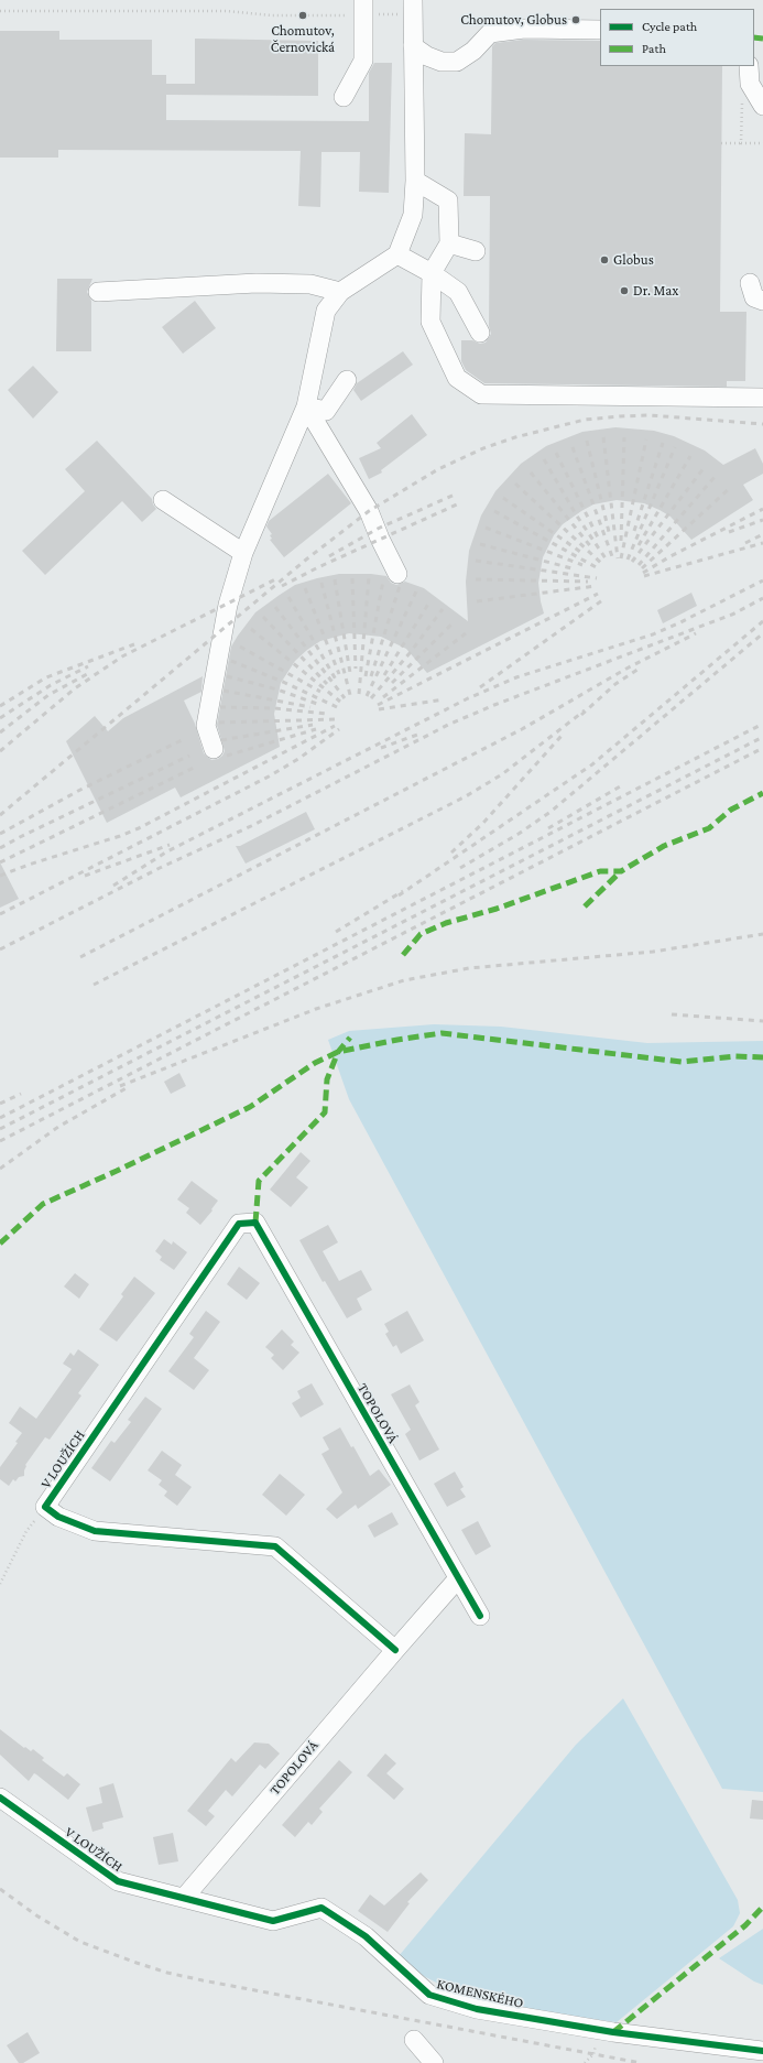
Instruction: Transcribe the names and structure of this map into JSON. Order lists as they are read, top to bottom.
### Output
{
  "streets": {
    "street": ["TOPOLOVÁ", "V LOUŽÍCH", "KOMENSKÉHO"]
  },
  "crossings": [
    ["TOPOLOVÁ", "V LOUŽÍCH"],
    ["TOPOLOVÁ", "KOMENSKÉHO"],
    ["V LOUŽÍCH", "KOMENSKÉHO"]
  ],
  "places": [
    "Chomutov, Černovická",
    "Chomutov, Globus",
    "Globus",
    "Dr. Max"
  ],
  "legend": ["Cycle path", "Path"]
}
